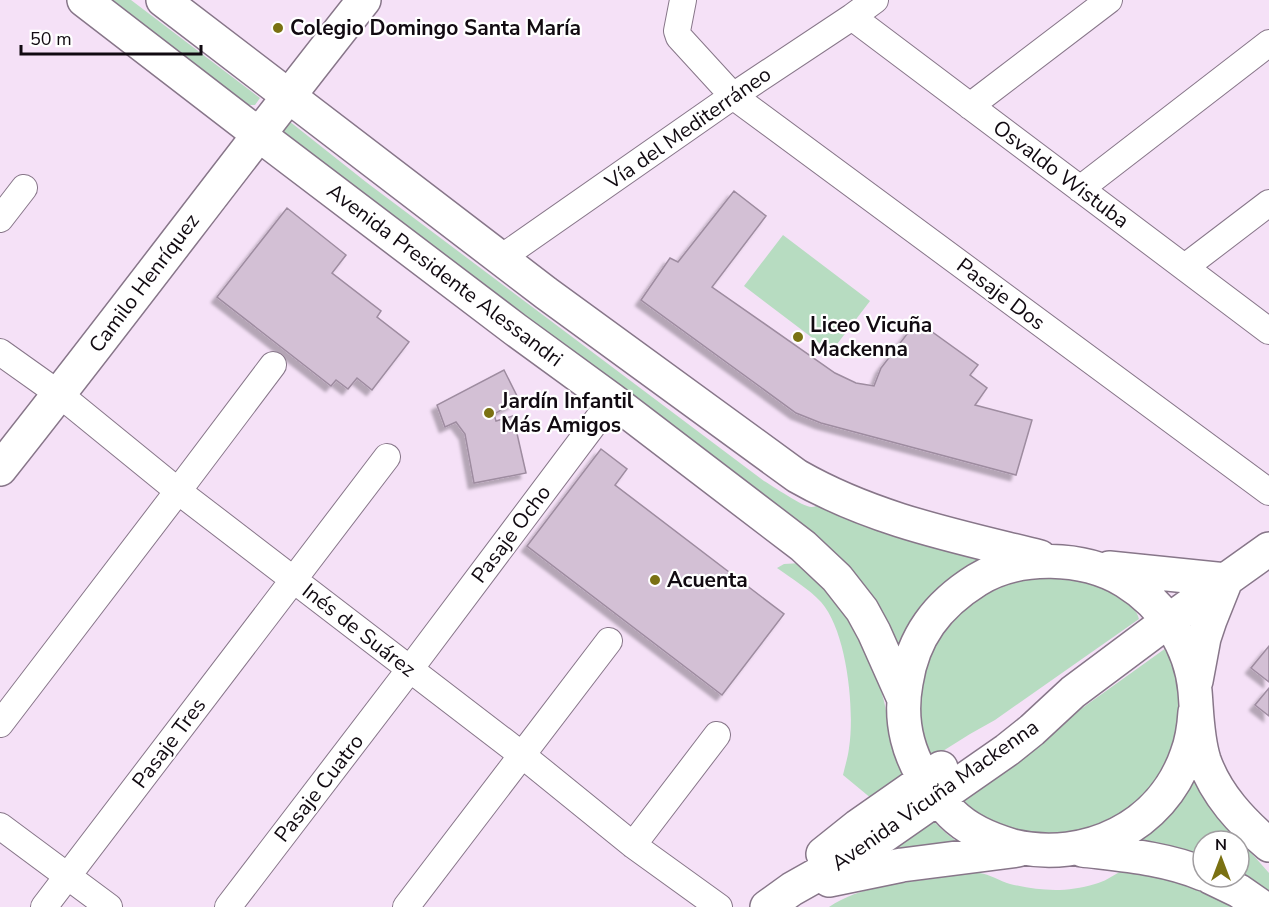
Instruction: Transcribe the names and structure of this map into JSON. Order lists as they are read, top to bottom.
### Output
{
  "streets": {
    "main road": ["Avenida Presidente Alessandri", "Camilo Henríquez", "Avenida Vicuña Mackenna"],
    "street": [
      "Vía del Mediterráneo",
      "Osvaldo Wistuba",
      "Pasaje Dos",
      "Pasaje Ocho",
      "Inés de Suárez",
      "Pasaje Tres",
      "Pasaje Cuatro"
    ]
  },
  "crossings": [
    ["Vía del Mediterráneo", "Osvaldo Wistuba"],
    ["Vía del Mediterráneo", "Avenida Presidente Alessandri"],
    ["Vía del Mediterráneo", "Pasaje Dos"],
    ["Avenida Presidente Alessandri", "Camilo Henríquez"],
    ["Avenida Presidente Alessandri", "Pasaje Ocho"],
    ["Avenida Presidente Alessandri", "Avenida Vicuña Mackenna"],
    ["Camilo Henríquez", "Inés de Suárez"],
    ["Pasaje Ocho", "Inés de Suárez"],
    ["Pasaje Ocho", "Pasaje Cuatro"],
    ["Inés de Suárez", "Pasaje Tres"],
    ["Inés de Suárez", "Pasaje Cuatro"]
  ],
  "places": [
    "Colegio Domingo Santa María",
    "Liceo Vicuña Mackenna",
    "Jardín Infantil Más Amigos",
    "Acuenta"
  ],
  "scale_bar": "50 m",
  "north": "top"
}
